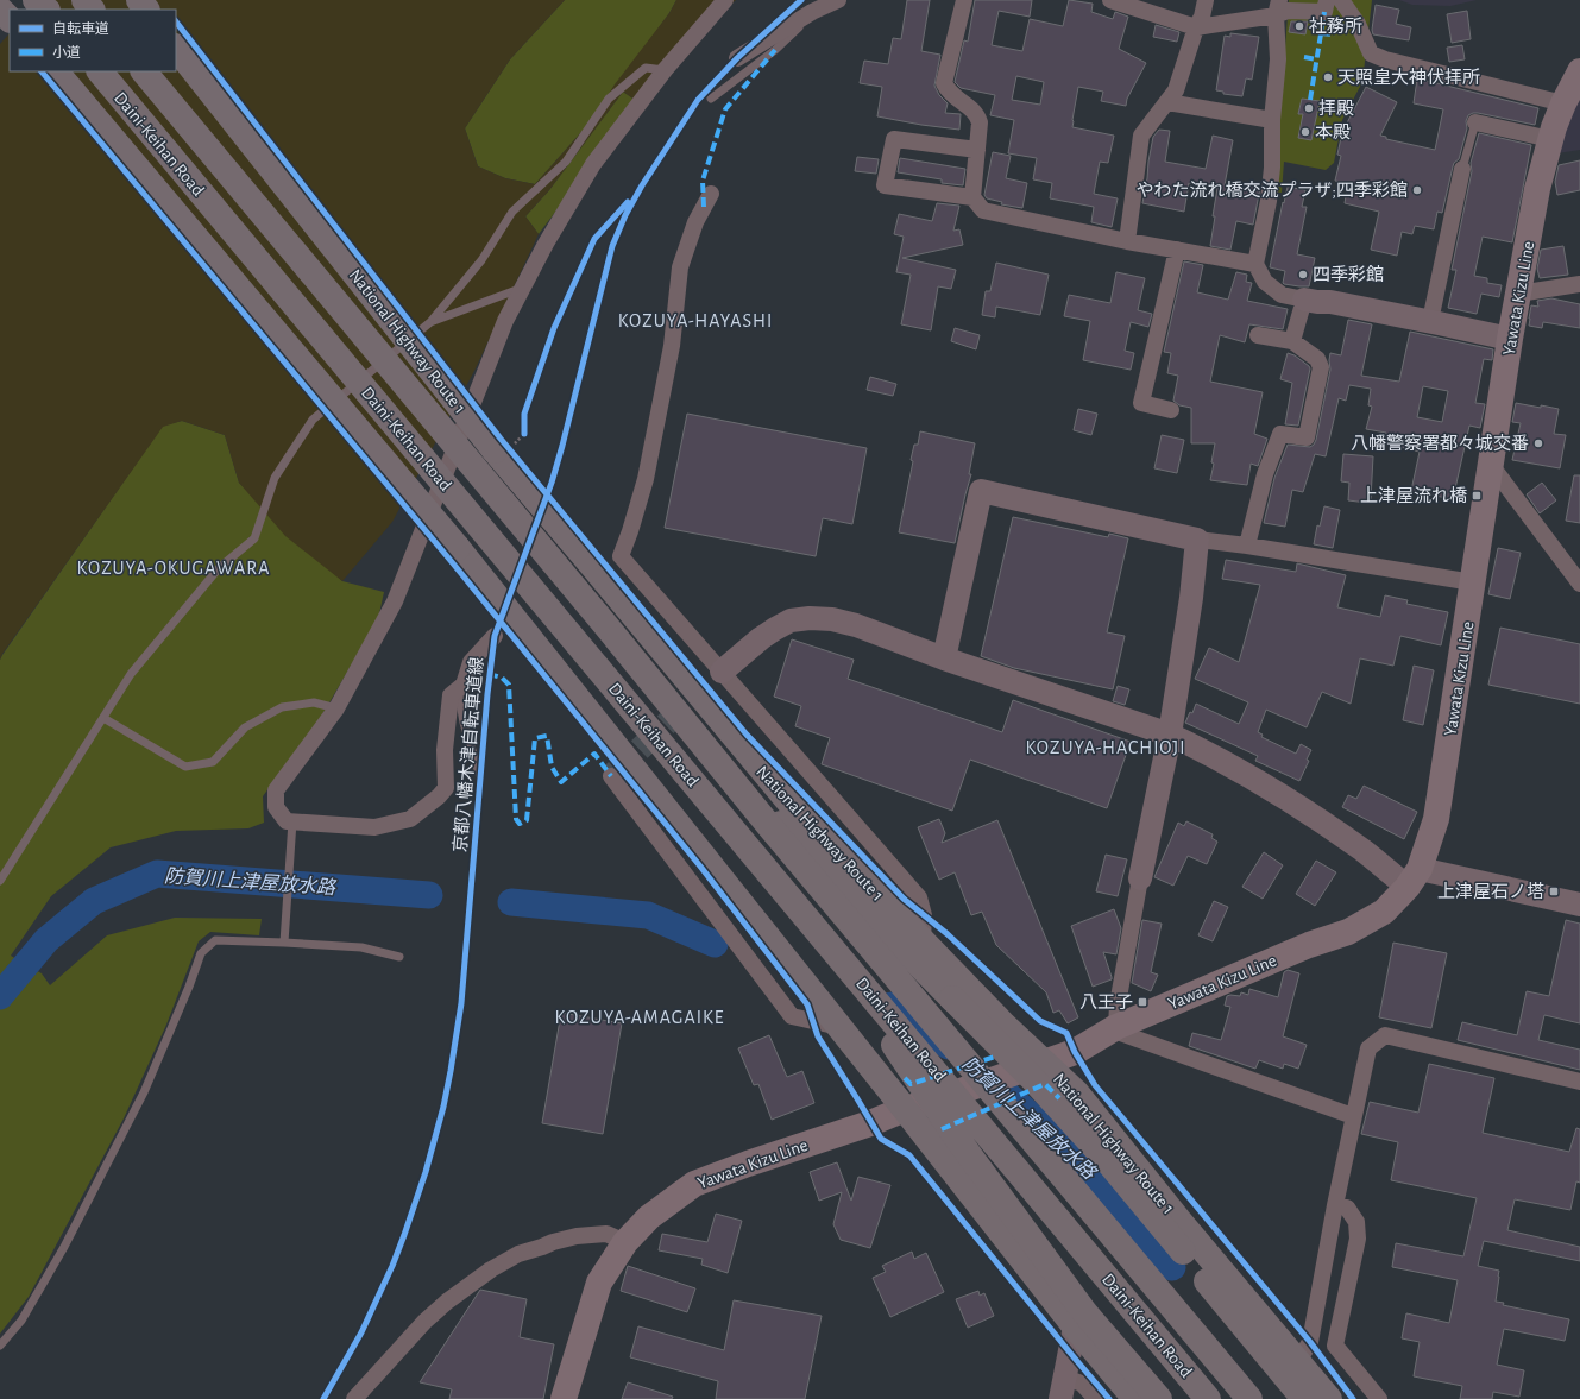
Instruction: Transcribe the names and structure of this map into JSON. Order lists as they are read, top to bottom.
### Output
{
  "streets": {
    "highway": ["Daini-Keihan Road", "National Highway Route 1"],
    "main road": ["Yawata Kizu Line"],
    "cycle path": ["京都八幡木津自転車道線"]
  },
  "crossings": [
    ["Yawata Kizu Line", "National Highway Route 1"]
  ],
  "districts": [
    "KOZUYA-HAYASHI",
    "KOZUYA-OKUGAWARA",
    "KOZUYA-HACHIOJI",
    "KOZUYA-AMAGAIKE"
  ],
  "water": ["防賀川上津屋放水路"],
  "places": {
    "other": [
      "社務所",
      "天照皇大神伏拝所",
      "拝殿",
      "本殿",
      "やわた流れ橋交流プラザ;四季彩館",
      "四季彩館",
      "八幡警察署都々城交番"
    ],
    "transit": ["上津屋流れ橋", "上津屋石ノ塔", "八王子"]
  },
  "legend": ["自転車道", "小道"]
}
